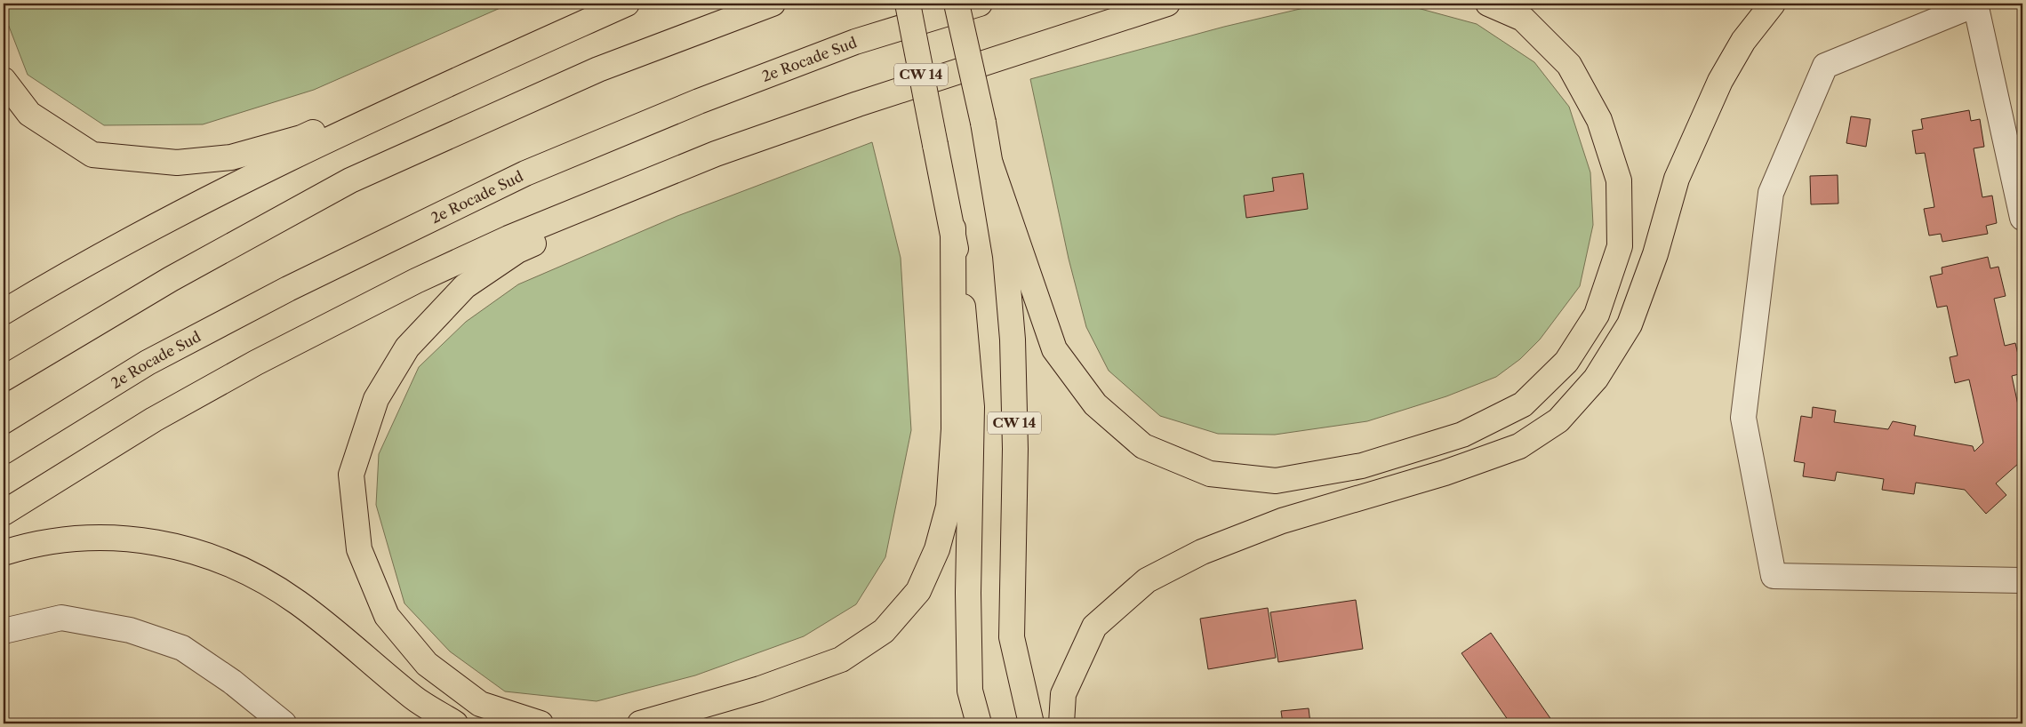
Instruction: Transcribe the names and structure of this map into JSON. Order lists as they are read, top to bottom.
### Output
{
  "streets": {
    "highway": ["2e Rocade Sud", "CW 14"]
  }
}
